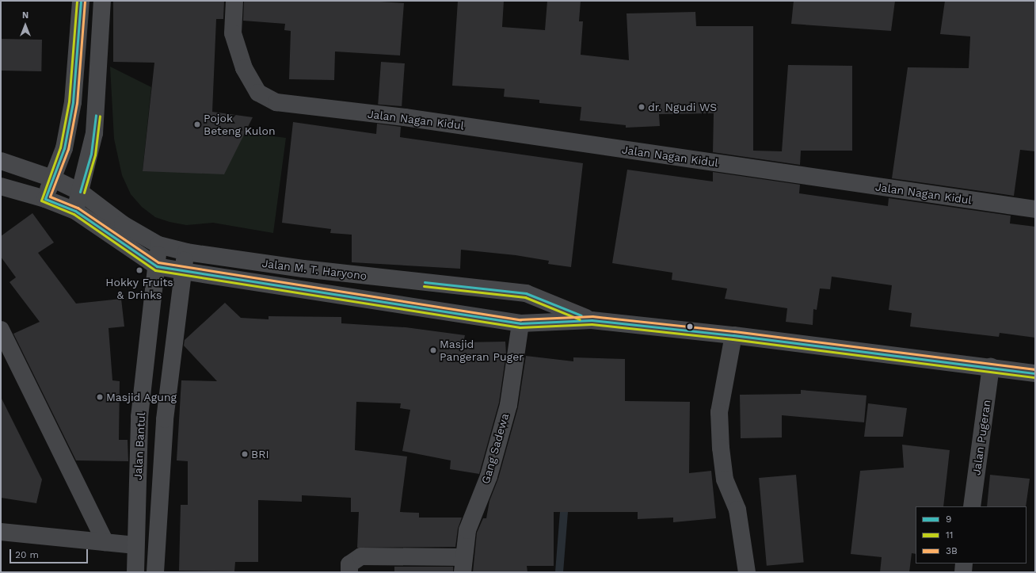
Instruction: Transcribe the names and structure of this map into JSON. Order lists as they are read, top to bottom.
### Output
{
  "streets": {
    "main road": ["Jalan M. T. Haryono", "Jalan Bantul"],
    "street": ["Jalan Nagan Kidul", "Jalan Pugeran", "Gang Sadewa"]
  },
  "crossings": [
    ["Jalan M. T. Haryono", "Jalan Pugeran"],
    ["Jalan M. T. Haryono", "Jalan Bantul"],
    ["Jalan M. T. Haryono", "Gang Sadewa"]
  ],
  "places": [
    "dr. Ngudi WS",
    "Pojok Beteng Kulon",
    "Hokky Fruits & Drinks",
    "Masjid Pangeran Puger",
    "Masjid Agung",
    "BRI"
  ],
  "lines": ["transit line 9", "transit line 11", "transit line 3B"],
  "legend": ["9", "11", "3B"],
  "scale_bar": "20 m",
  "north": "top"
}
